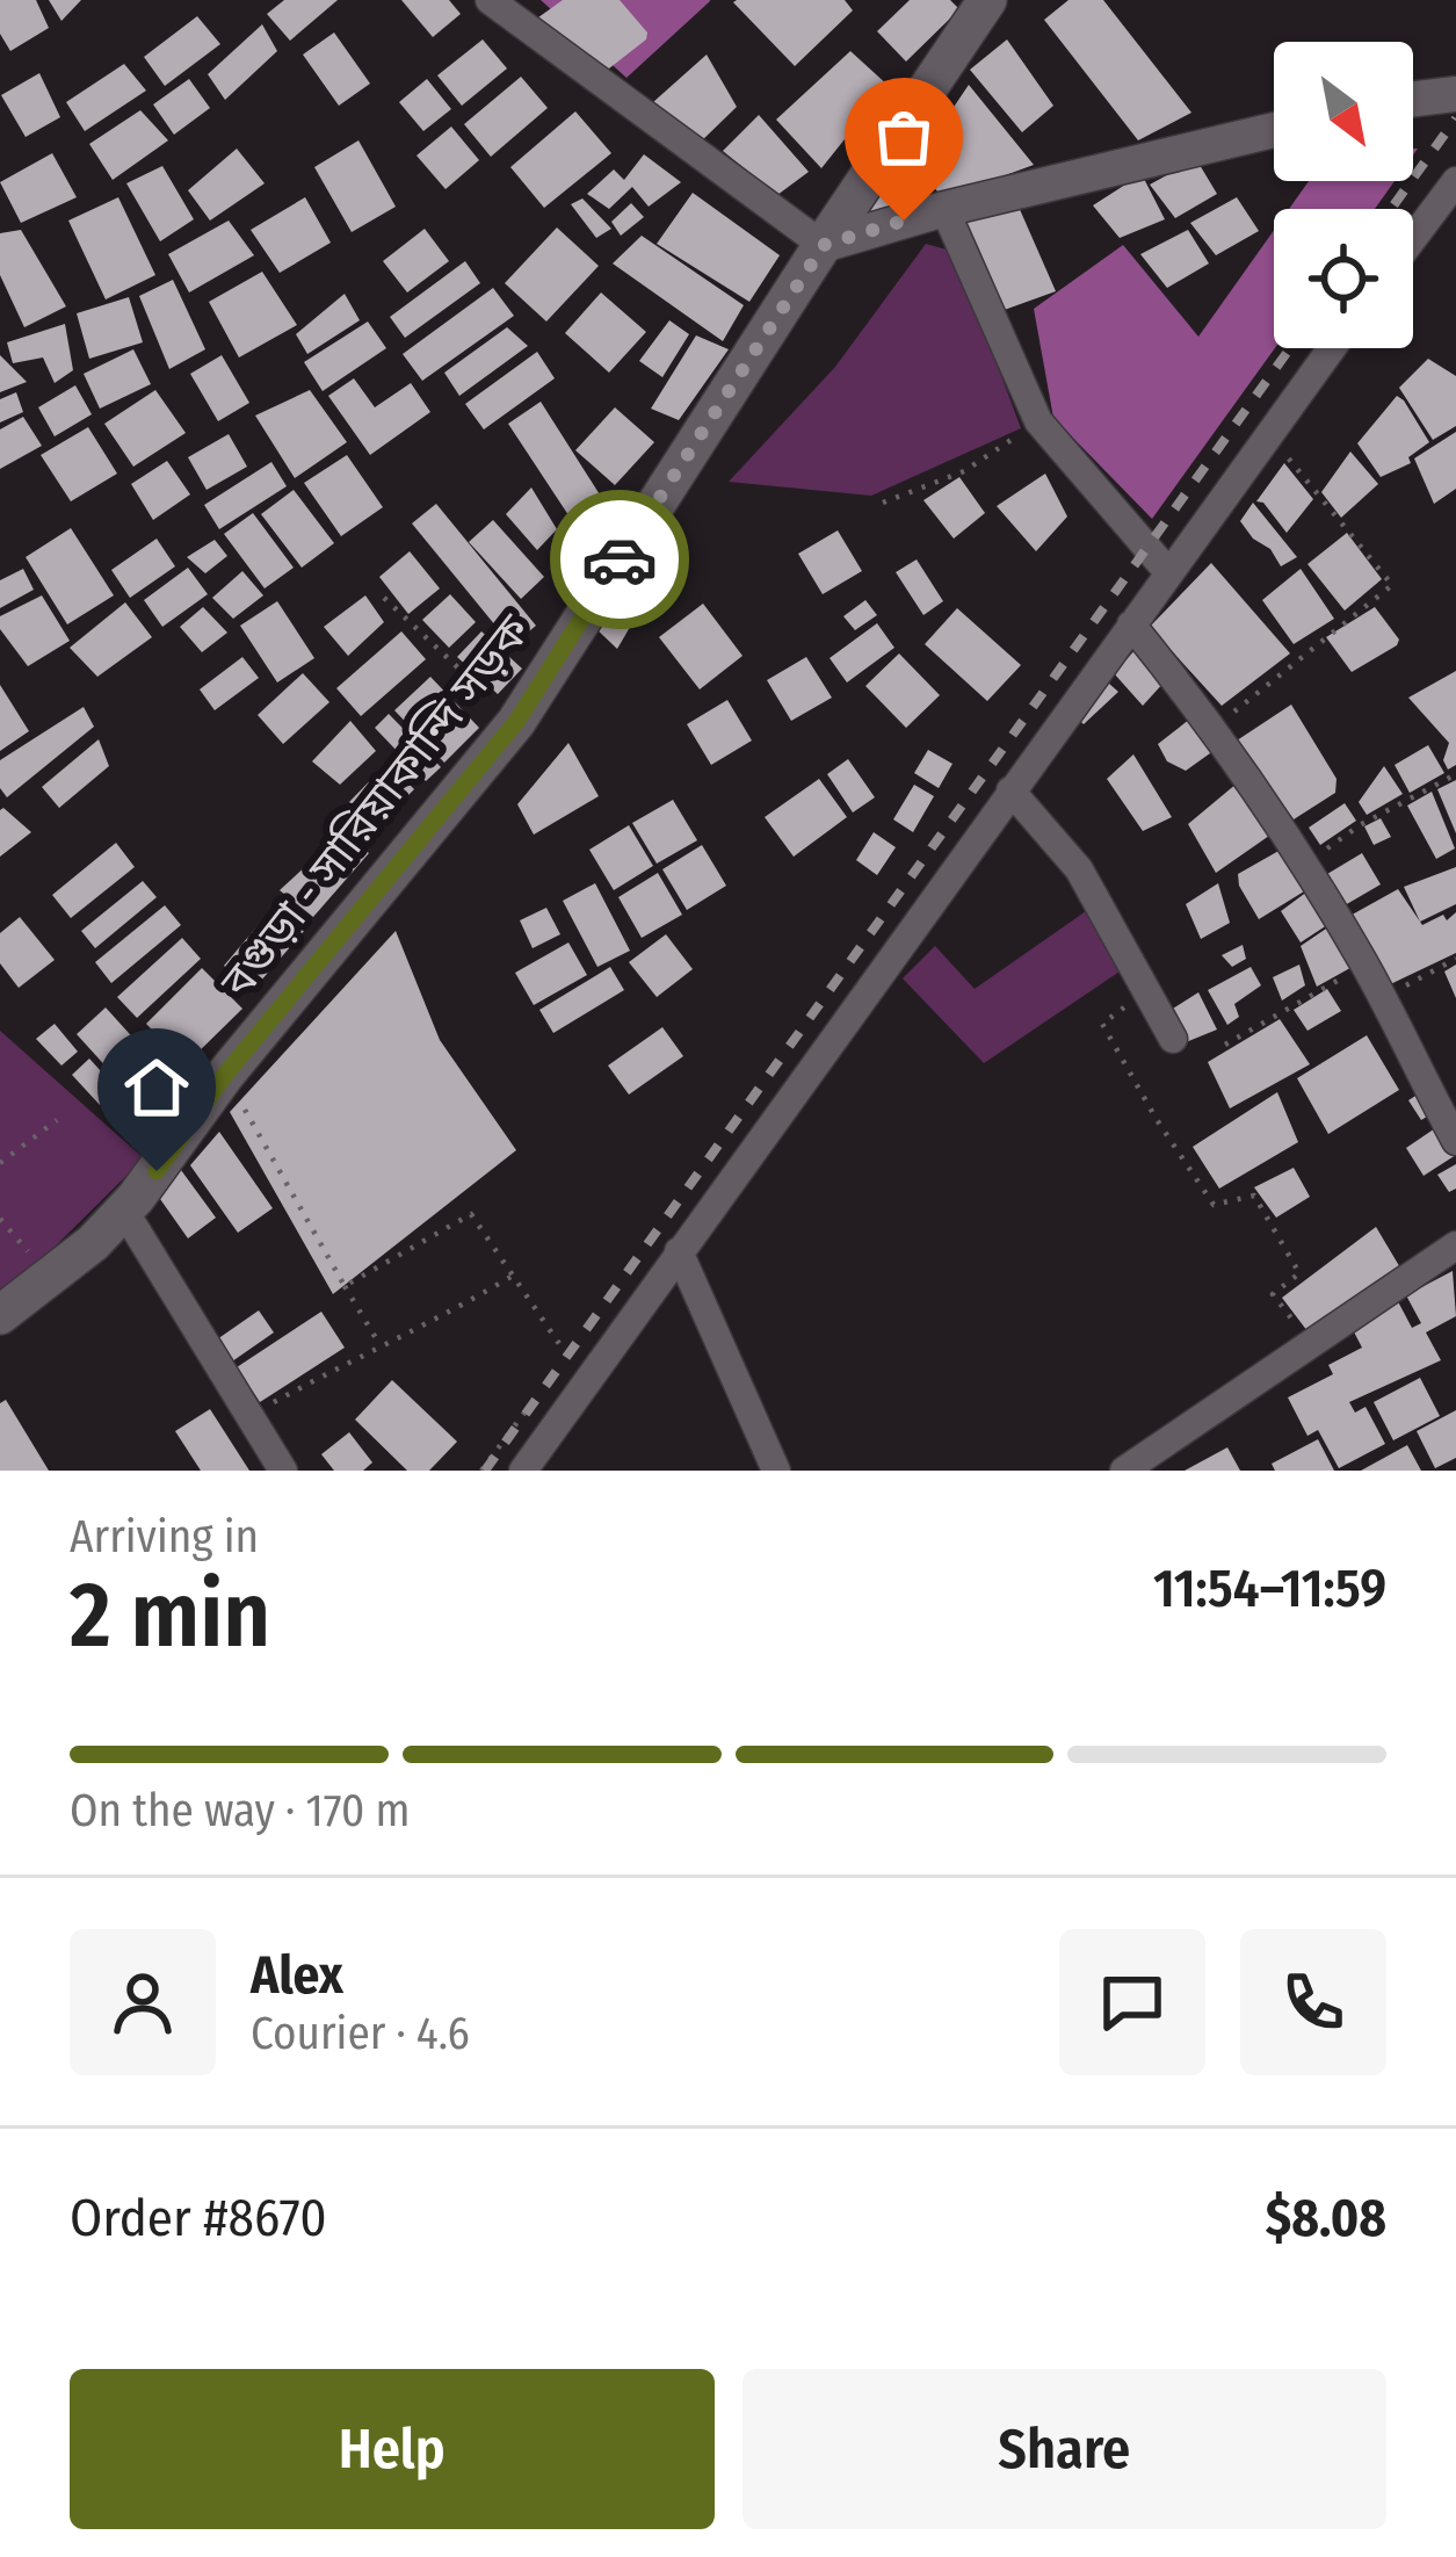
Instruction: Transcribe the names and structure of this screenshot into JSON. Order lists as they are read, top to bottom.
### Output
{
  "streets": {
    "main road": ["বগুড়া - সারিয়াকান্দি সড়ক"]
  },
  "north": "bottom right",
  "page": {
    "heading": ["2 min", "Arriving in", "11:54–11:59"],
    "panel": [
      "Alex",
      "Courier · 4.6",
      "Order #8670",
      "$8.08"
    ],
    "bar": "On the way · 170 m",
    "buttons": ["Help", "Share"]
  }
}
